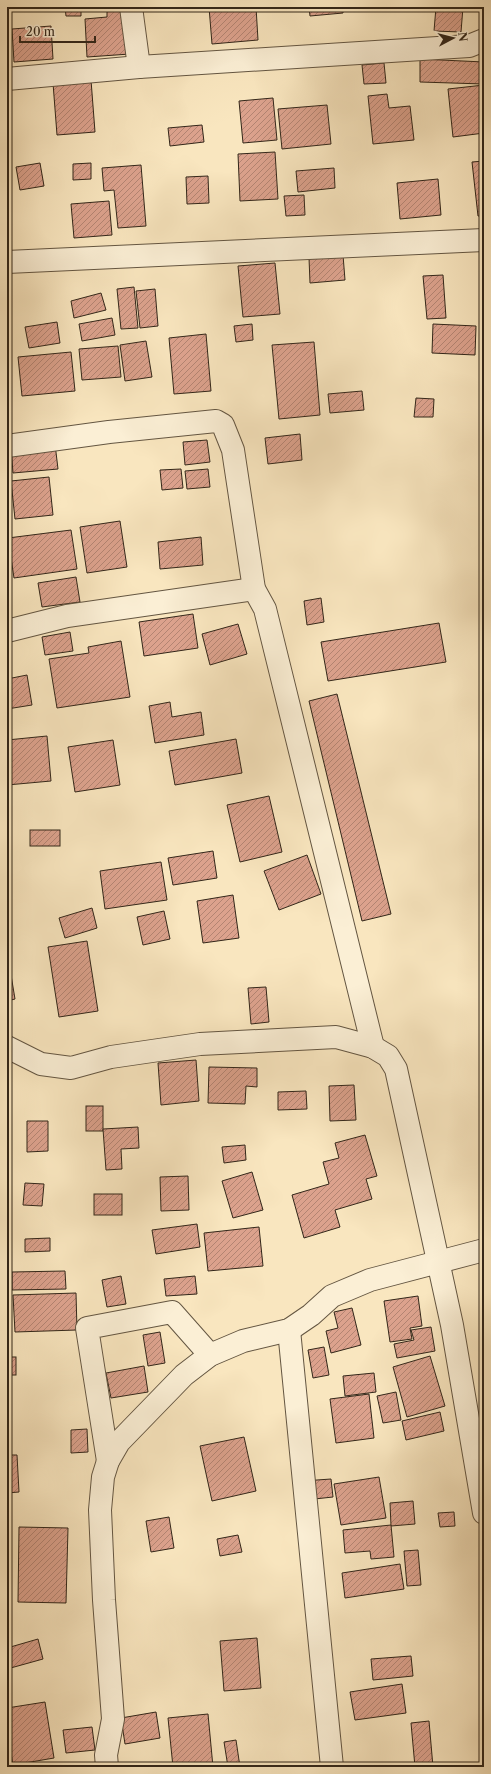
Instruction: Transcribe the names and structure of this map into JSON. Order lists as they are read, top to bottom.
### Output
{
  "scale_bar": "20 m",
  "north": "right"
}
